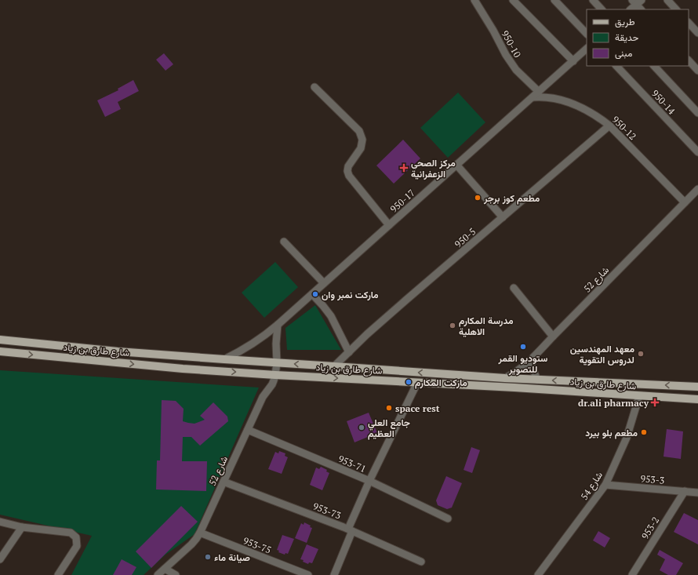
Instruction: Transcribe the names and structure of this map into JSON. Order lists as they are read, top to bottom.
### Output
{
  "streets": {
    "main road": ["شارع طارق بن زياد"],
    "street": [
      "950-10",
      "950-14",
      "950-12",
      "950-17",
      "950-5",
      "شارع 52",
      "953-71",
      "953-3",
      "شارع 54",
      "953-73",
      "953-2",
      "953-75"
    ]
  },
  "crossings": [
    ["950-10", "950-17"],
    ["950-12", "950-17"],
    ["950-12", "950-5"],
    ["950-12", "شارع 52"],
    ["950-17", "شارع 52"],
    ["950-17", "شارع طارق بن زياد"],
    ["950-5", "شارع طارق بن زياد"],
    ["شارع 52", "شارع طارق بن زياد"],
    ["شارع 52", "953-71"],
    ["شارع 52", "953-73"],
    ["شارع 52", "953-75"],
    ["شارع طارق بن زياد", "شارع 54"],
    ["953-3", "شارع 54"],
    ["953-3", "953-2"]
  ],
  "places": {
    "health": ["مركز الصحي الزعفرانية", "dr.ali pharmacy"],
    "other": [
      "مطعم كوز برجر",
      "ماركت نمبر وان",
      "مدرسة المكارم الاهلية",
      "ستوديو القمر للتصوير",
      "معهد المهندسين لدروس التقوية",
      "ماركت المكارم",
      "space rest",
      "جامع العلي العظيم",
      "مطعم بلو بيرد",
      "صيانة ماء"
    ]
  },
  "legend": ["طريق", "حديقة", "مبنى"]
}
